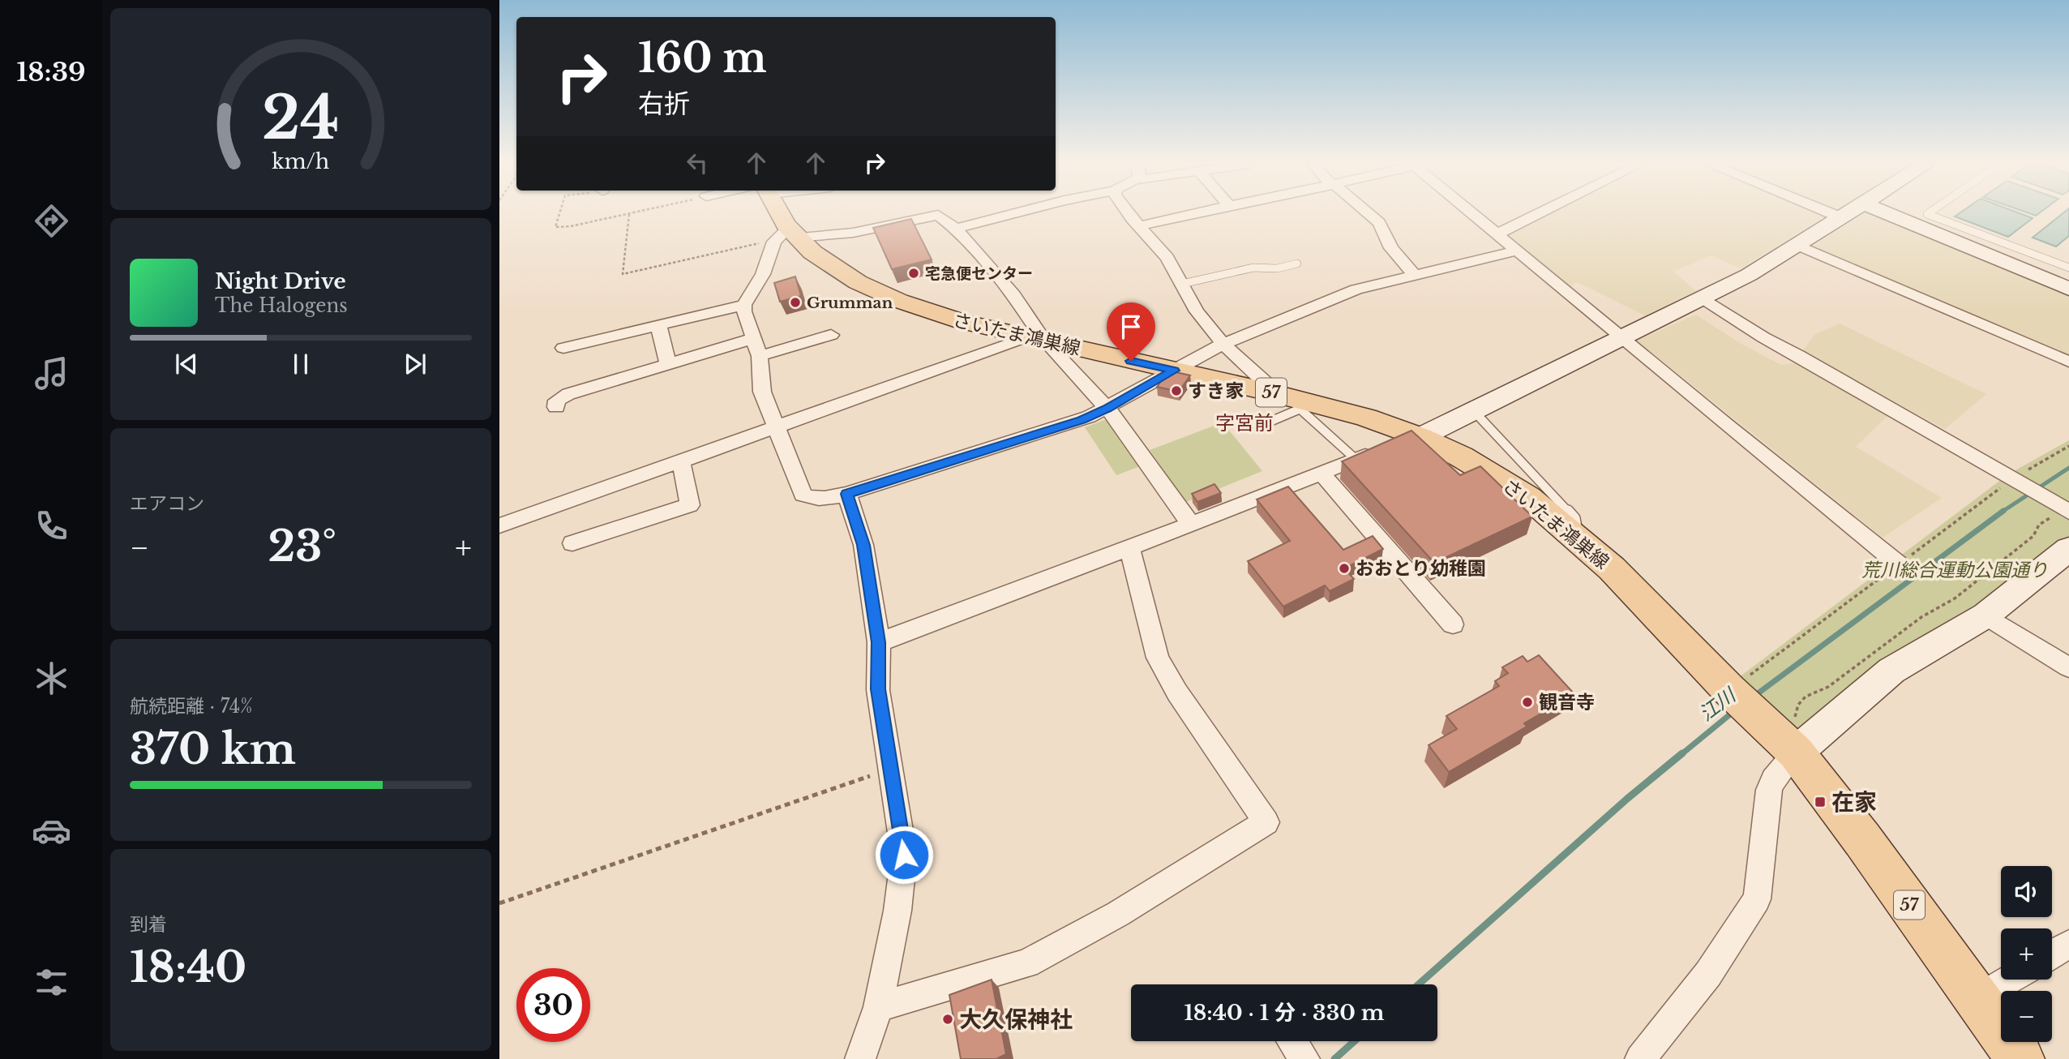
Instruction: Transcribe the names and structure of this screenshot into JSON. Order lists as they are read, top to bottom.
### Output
{
  "streets": {
    "main road": ["さいたま鴻巣線", "57"]
  },
  "districts": ["字宮前"],
  "water": ["江川"],
  "parks": ["荒川総合運動公園通り"],
  "places": {
    "other": [
      "宅急便センター",
      "Grumman",
      "すき家",
      "おおとり幼稚園",
      "観音寺",
      "大久保神社"
    ],
    "transit": ["在家"]
  },
  "page": {
    "tabs": "18:39",
    "turn": ["160 m", "右折"],
    "song": ["Night Drive", "The Halogens"],
    "tile": [
      "エアコン",
      ["航続距離 · 74%", "370 km"],
      ["到着", "18:40"]
    ],
    "heat": ["−", "23°", "+"],
    "map_buttons": ["+", "−"],
    "limit": "30",
    "trip": "18:40 · 1 分 · 330 m",
    "gauge": ["24", "km/h"]
  }
}
